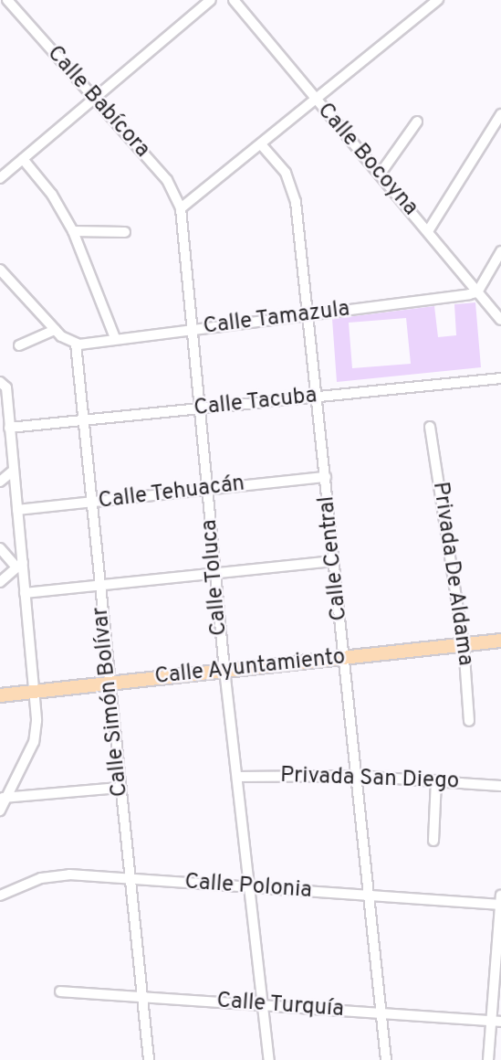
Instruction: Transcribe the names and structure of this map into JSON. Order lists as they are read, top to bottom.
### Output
{
  "streets": {
    "main road": ["Calle Ayuntamiento"],
    "street": [
      "Calle Babícora",
      "Calle Bocoyna",
      "Calle Tamazula",
      "Calle Tacuba",
      "Calle Tehuacán",
      "Calle Central",
      "Privada De Aldama",
      "Calle Toluca",
      "Calle Simón Bolívar",
      "Privada San Diego",
      "Calle Polonia",
      "Calle Turquía"
    ]
  },
  "crossings": [
    ["Calle Babícora", "Calle Toluca"],
    ["Calle Bocoyna", "Calle Tamazula"],
    ["Calle Tamazula", "Calle Central"],
    ["Calle Tamazula", "Calle Toluca"],
    ["Calle Tamazula", "Calle Simón Bolívar"],
    ["Calle Tacuba", "Calle Central"],
    ["Calle Tacuba", "Calle Toluca"],
    ["Calle Tacuba", "Calle Simón Bolívar"],
    ["Calle Tehuacán", "Calle Central"],
    ["Calle Tehuacán", "Calle Toluca"],
    ["Calle Tehuacán", "Calle Simón Bolívar"],
    ["Calle Central", "Calle Ayuntamiento"],
    ["Calle Central", "Privada San Diego"],
    ["Calle Central", "Calle Polonia"],
    ["Calle Central", "Calle Turquía"],
    ["Privada De Aldama", "Calle Ayuntamiento"],
    ["Calle Toluca", "Calle Ayuntamiento"],
    ["Calle Toluca", "Privada San Diego"],
    ["Calle Toluca", "Calle Polonia"],
    ["Calle Toluca", "Calle Turquía"],
    ["Calle Ayuntamiento", "Calle Simón Bolívar"],
    ["Calle Simón Bolívar", "Calle Polonia"],
    ["Calle Simón Bolívar", "Calle Turquía"]
  ]
}
